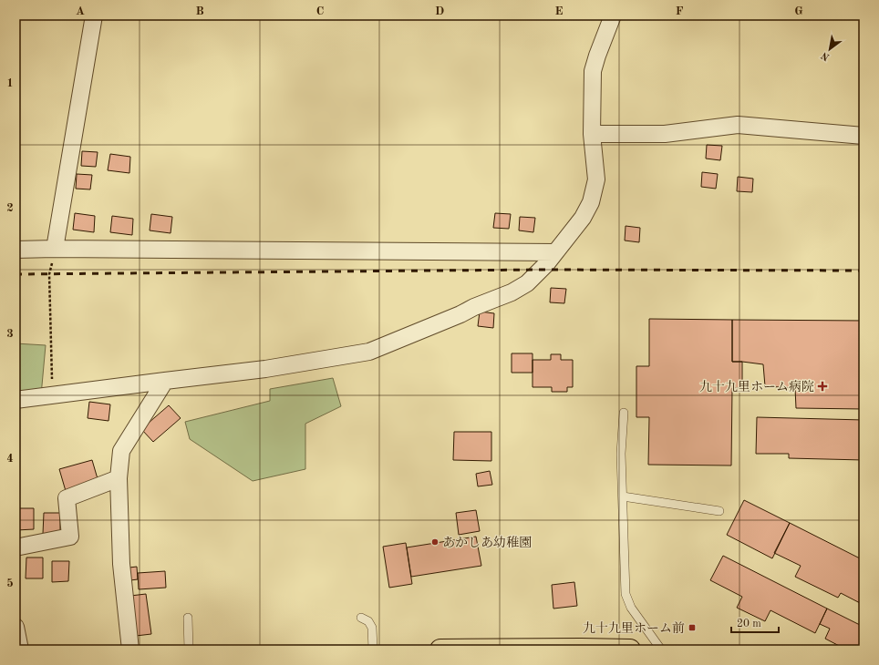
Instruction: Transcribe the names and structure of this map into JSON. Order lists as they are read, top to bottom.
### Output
{
  "places": {
    "health": ["九十九里ホーム病院"],
    "other": ["あかしあ幼稚園"],
    "transit": ["九十九里ホーム前"]
  },
  "scale_bar": "20 m",
  "north": "bottom left",
  "grid": {
    "columns": [
      "A",
      "B",
      "C",
      "D",
      "E",
      "F",
      "G"
    ],
    "rows": [
      "1",
      "2",
      "3",
      "4",
      "5"
    ]
  }
}
